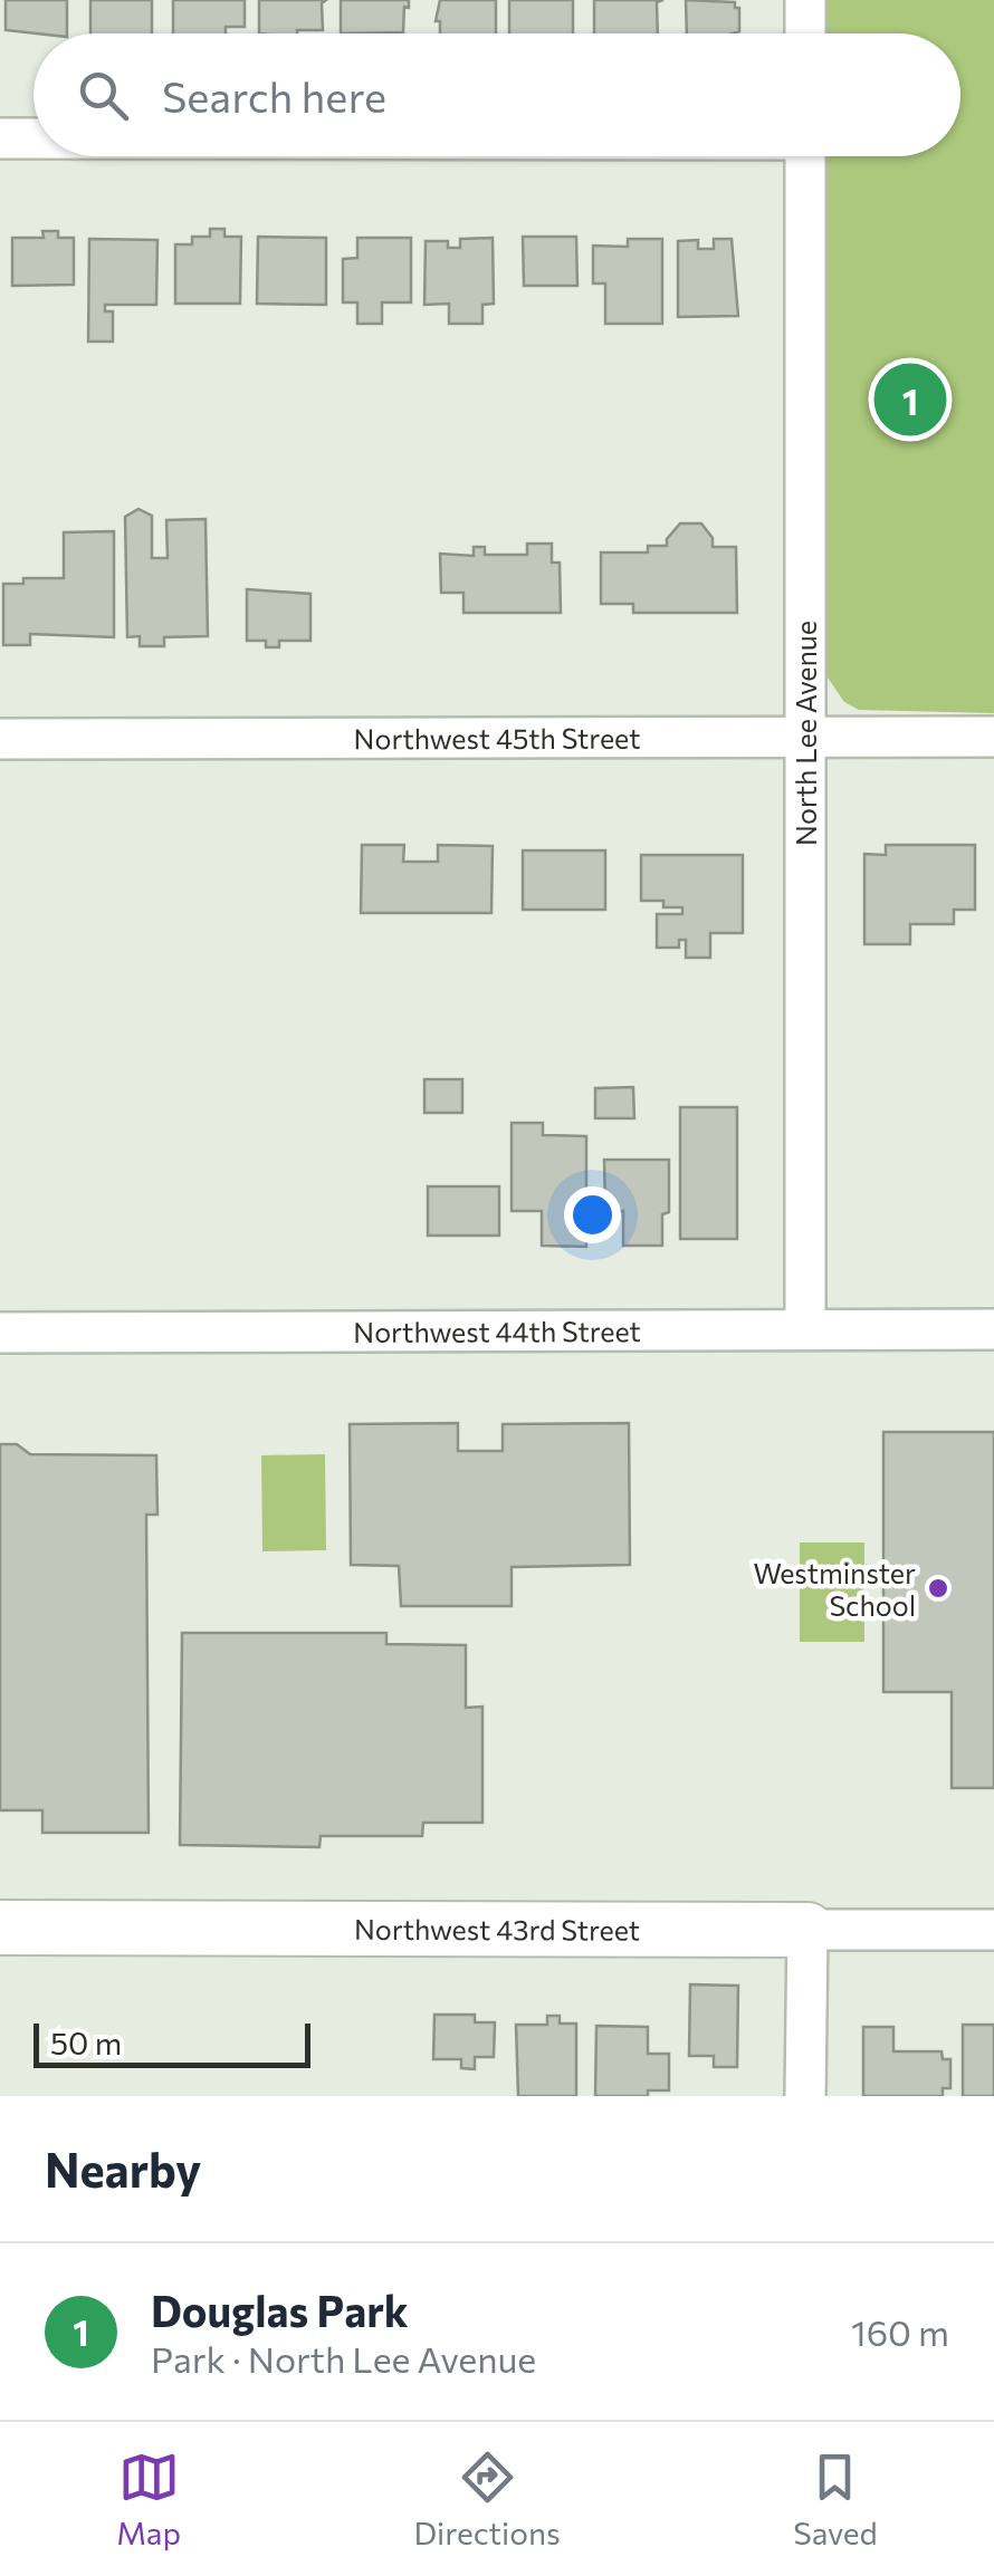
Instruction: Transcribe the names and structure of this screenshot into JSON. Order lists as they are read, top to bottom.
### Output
{
  "streets": {
    "street": [
      "North Lee Avenue",
      "Northwest 45th Street",
      "Northwest 44th Street",
      "Northwest 43rd Street"
    ]
  },
  "crossings": [
    ["North Lee Avenue", "Northwest 45th Street"],
    ["North Lee Avenue", "Northwest 44th Street"]
  ],
  "places": ["Westminster School"],
  "scale_bar": "50 m",
  "page": {
    "search": "Search here",
    "pins": "1",
    "scale": "50 m",
    "heading": "Nearby",
    "list": [
      {
        "mark": "1",
        "name": "Douglas Park",
        "note": "Park · North Lee Avenue",
        "value": "160 m"
      }
    ],
    "nav": ["Map", "Directions", "Saved"]
  }
}
